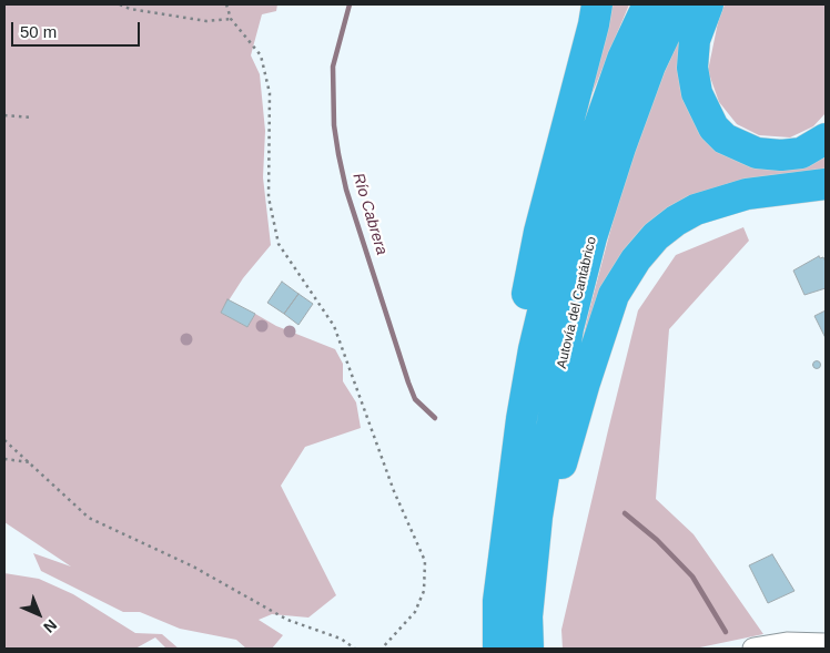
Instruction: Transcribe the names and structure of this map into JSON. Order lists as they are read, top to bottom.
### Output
{
  "streets": {
    "highway": ["Autovía del Cantábrico"]
  },
  "water": ["Río Cabrera"],
  "scale_bar": "50 m",
  "north": "bottom right"
}
